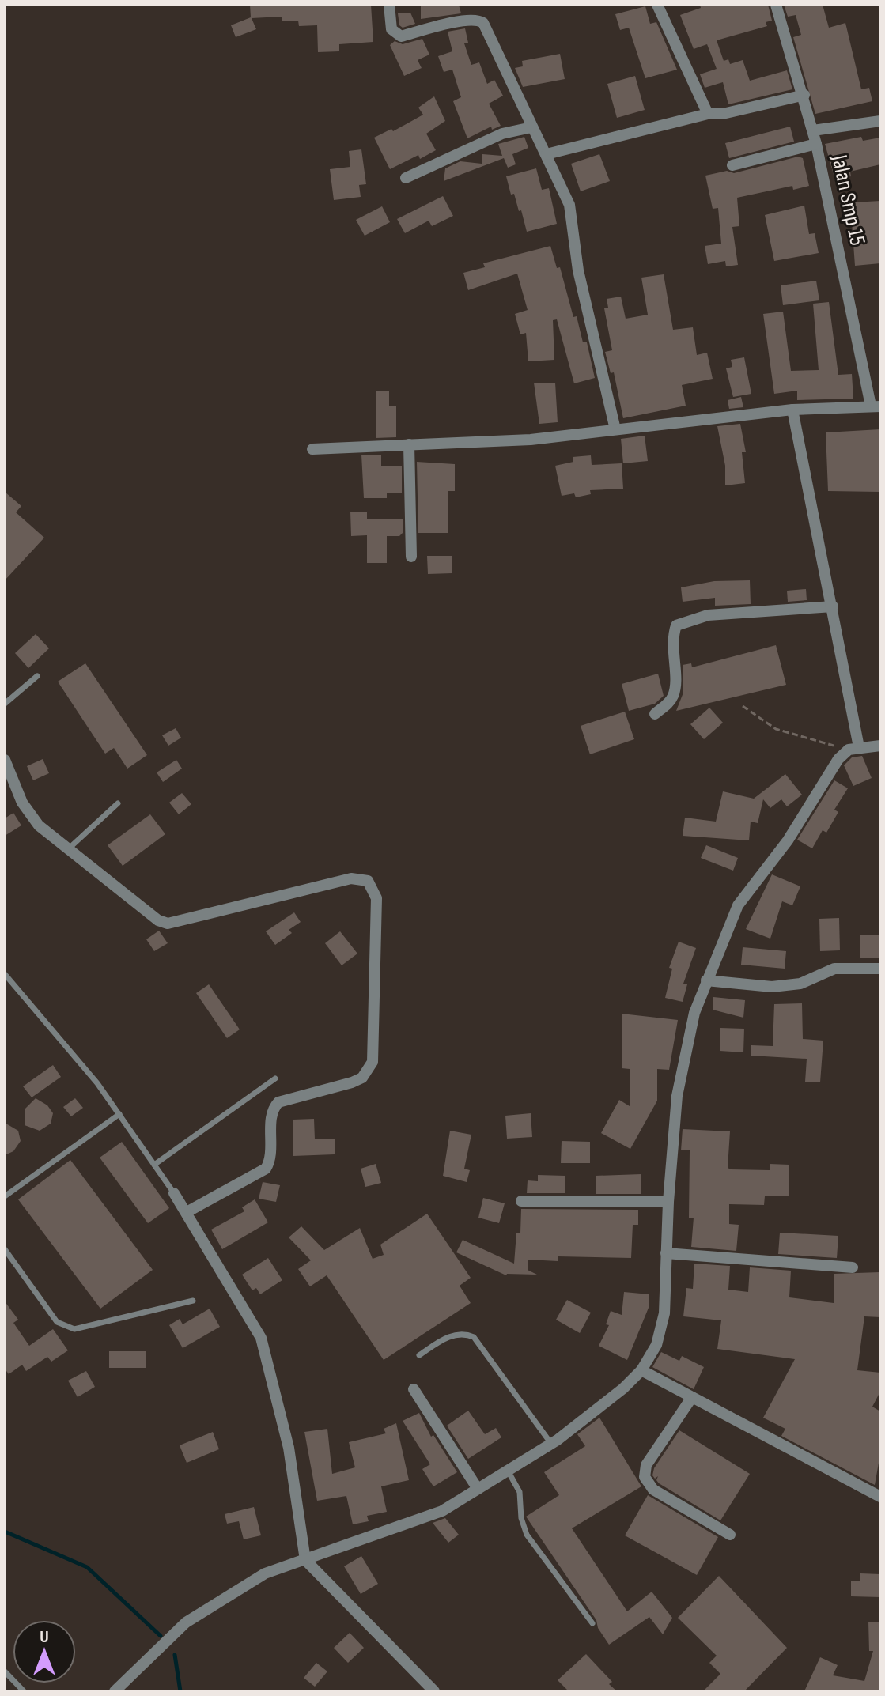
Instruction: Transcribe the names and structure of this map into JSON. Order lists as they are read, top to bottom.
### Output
{
  "streets": {
    "street": ["Jalan Smp 15"]
  },
  "north": "top"
}
